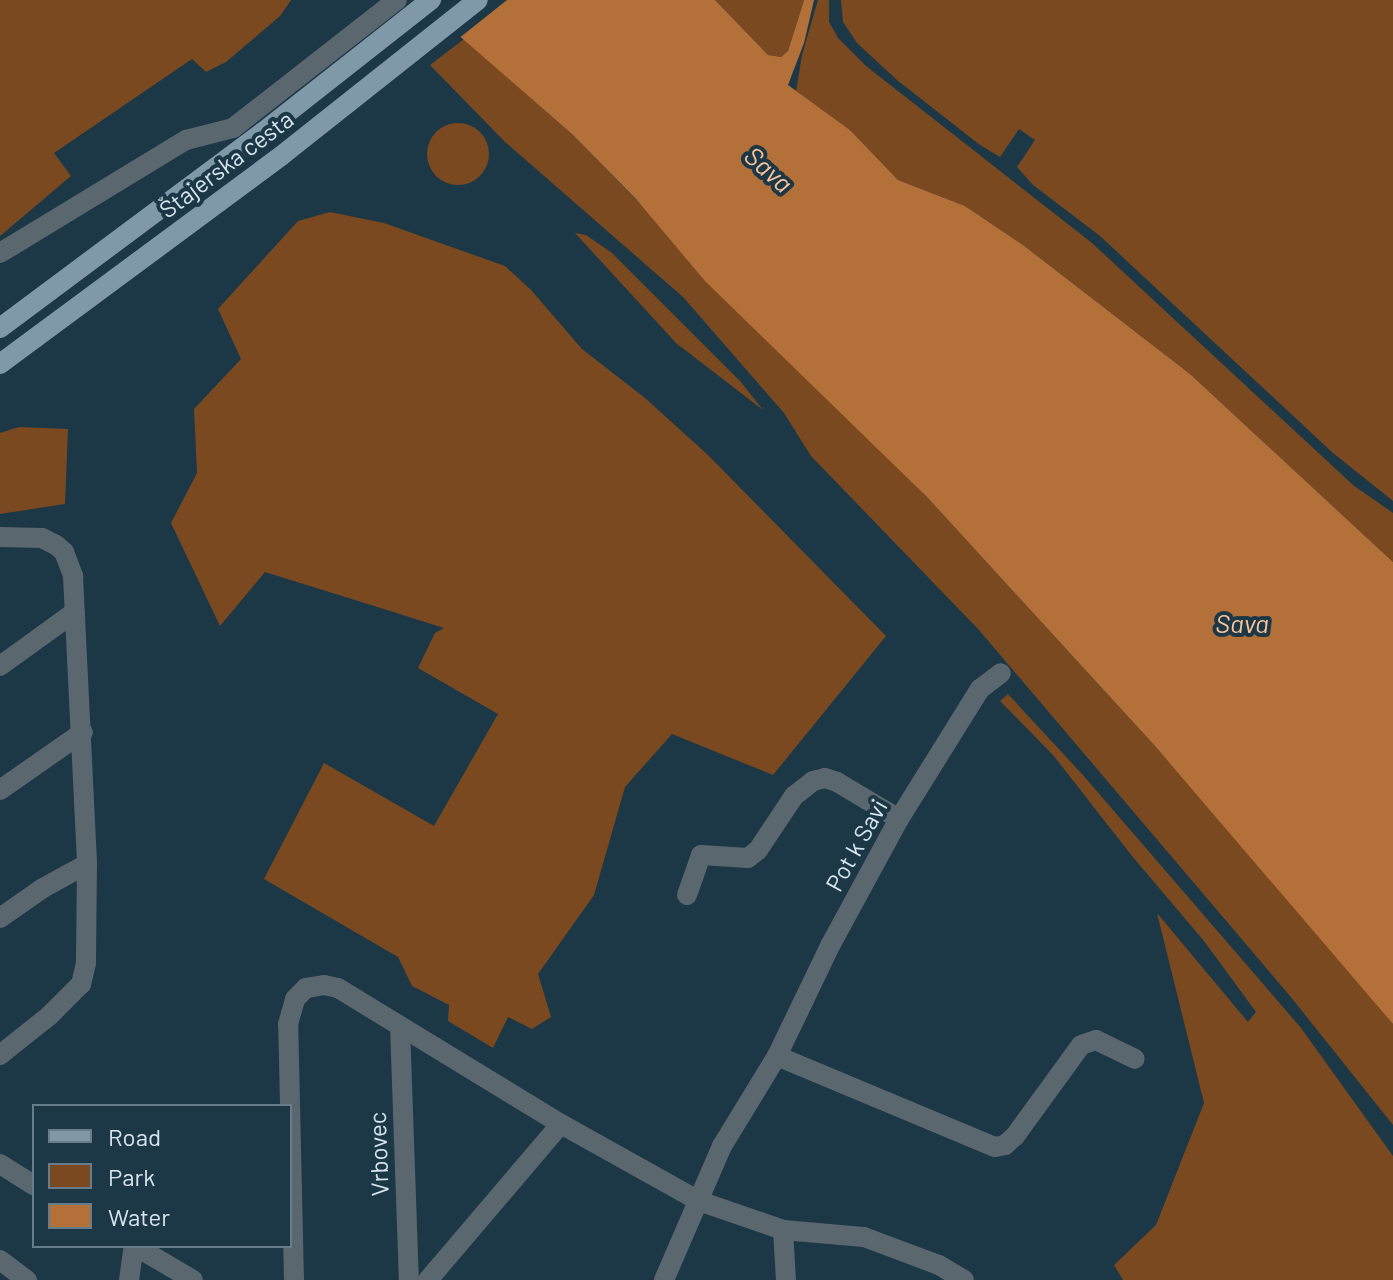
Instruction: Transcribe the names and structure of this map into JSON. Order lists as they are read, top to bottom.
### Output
{
  "streets": {
    "main road": ["Štajerska cesta"],
    "street": ["Pot k Savi", "Vrbovec"]
  },
  "water": ["Sava"],
  "legend": ["Road", "Park", "Water"]
}
